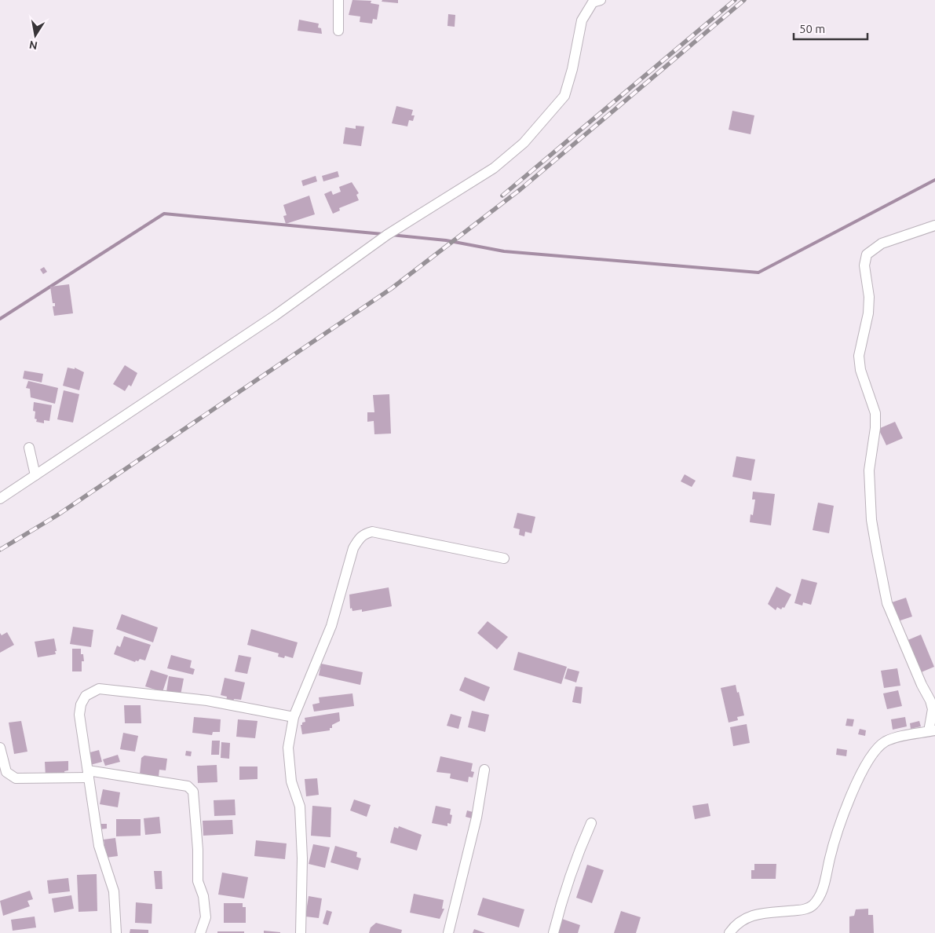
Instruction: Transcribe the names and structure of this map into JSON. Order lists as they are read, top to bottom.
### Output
{
  "scale_bar": "50 m",
  "north": "bottom"
}
